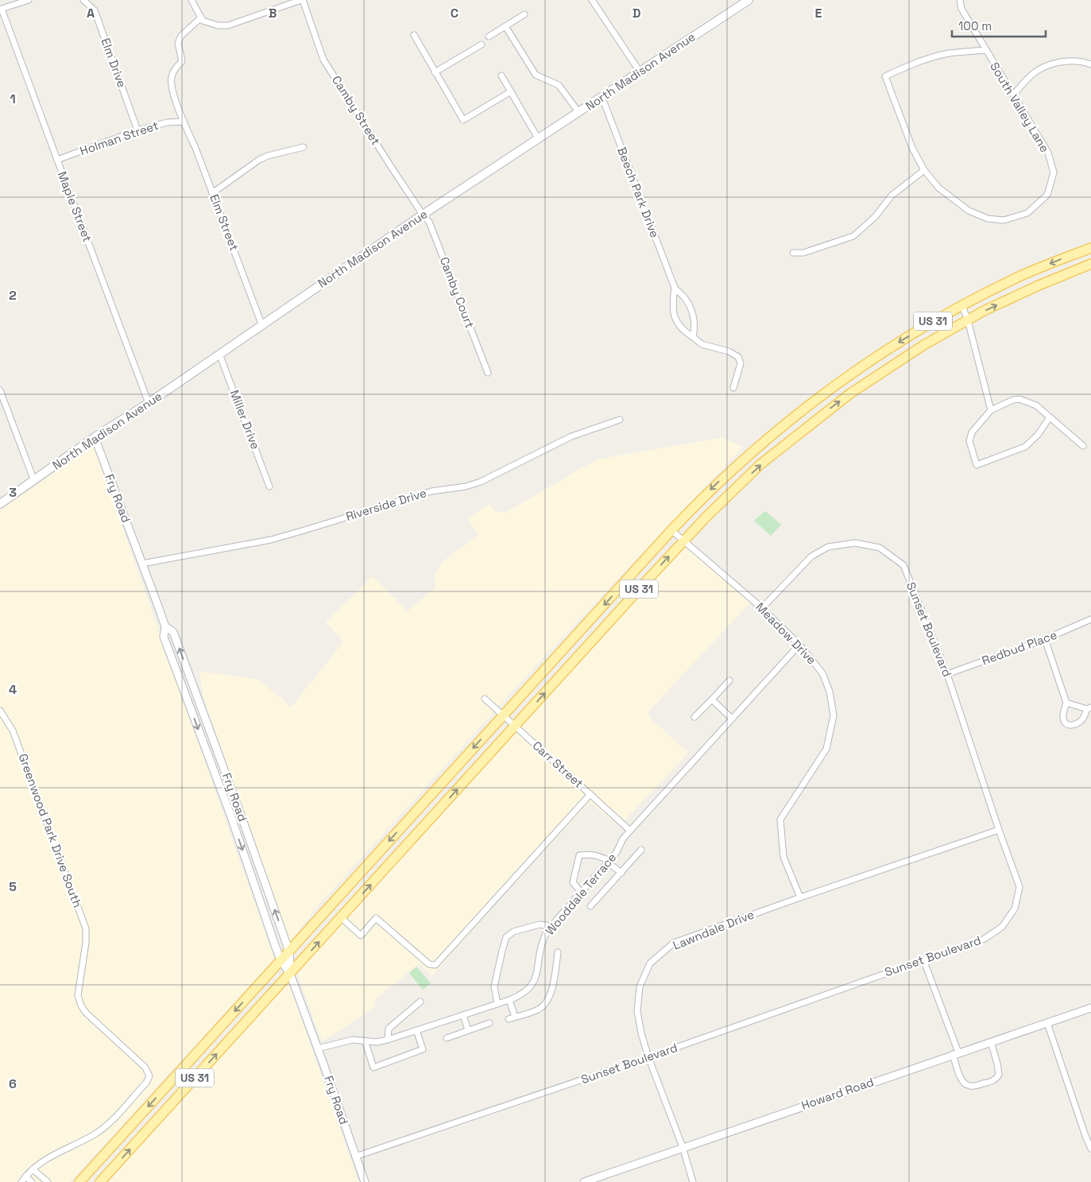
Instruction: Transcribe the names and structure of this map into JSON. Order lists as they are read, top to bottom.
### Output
{
  "streets": {
    "main road": ["North Madison Avenue", "US 31"],
    "street": [
      "Elm Drive",
      "South Valley Lane",
      "Camby Street",
      "Holman Street",
      "Beech Park Drive",
      "Maple Street",
      "Elm Street",
      "Camby Court",
      "Miller Drive",
      "Fry Road",
      "Riverside Drive",
      "Sunset Boulevard",
      "Meadow Drive",
      "Redbud Place",
      "Carr Street",
      "Greenwood Park Drive South",
      "Wooddale Terrace",
      "Lawndale Drive",
      "Howard Road"
    ]
  },
  "crossings": [
    ["Elm Drive", "Holman Street"],
    ["North Madison Avenue", "Camby Street"],
    ["North Madison Avenue", "Beech Park Drive"],
    ["North Madison Avenue", "Maple Street"],
    ["North Madison Avenue", "Elm Street"],
    ["North Madison Avenue", "Camby Court"],
    ["North Madison Avenue", "Miller Drive"],
    ["North Madison Avenue", "Fry Road"],
    ["Camby Street", "Camby Court"],
    ["Holman Street", "Maple Street"],
    ["Holman Street", "Elm Street"],
    ["US 31", "Fry Road"],
    ["US 31", "Meadow Drive"],
    ["US 31", "Carr Street"],
    ["Fry Road", "Riverside Drive"],
    ["Fry Road", "Sunset Boulevard"],
    ["Fry Road", "Wooddale Terrace"],
    ["Sunset Boulevard", "Meadow Drive"],
    ["Sunset Boulevard", "Redbud Place"],
    ["Sunset Boulevard", "Lawndale Drive"],
    ["Meadow Drive", "Wooddale Terrace"],
    ["Meadow Drive", "Lawndale Drive"],
    ["Carr Street", "Wooddale Terrace"],
    ["Lawndale Drive", "Howard Road"]
  ],
  "scale_bar": "100 m",
  "grid": {
    "columns": [
      "A",
      "B",
      "C",
      "D",
      "E"
    ],
    "rows": [
      "1",
      "2",
      "3",
      "4",
      "5",
      "6"
    ]
  }
}
